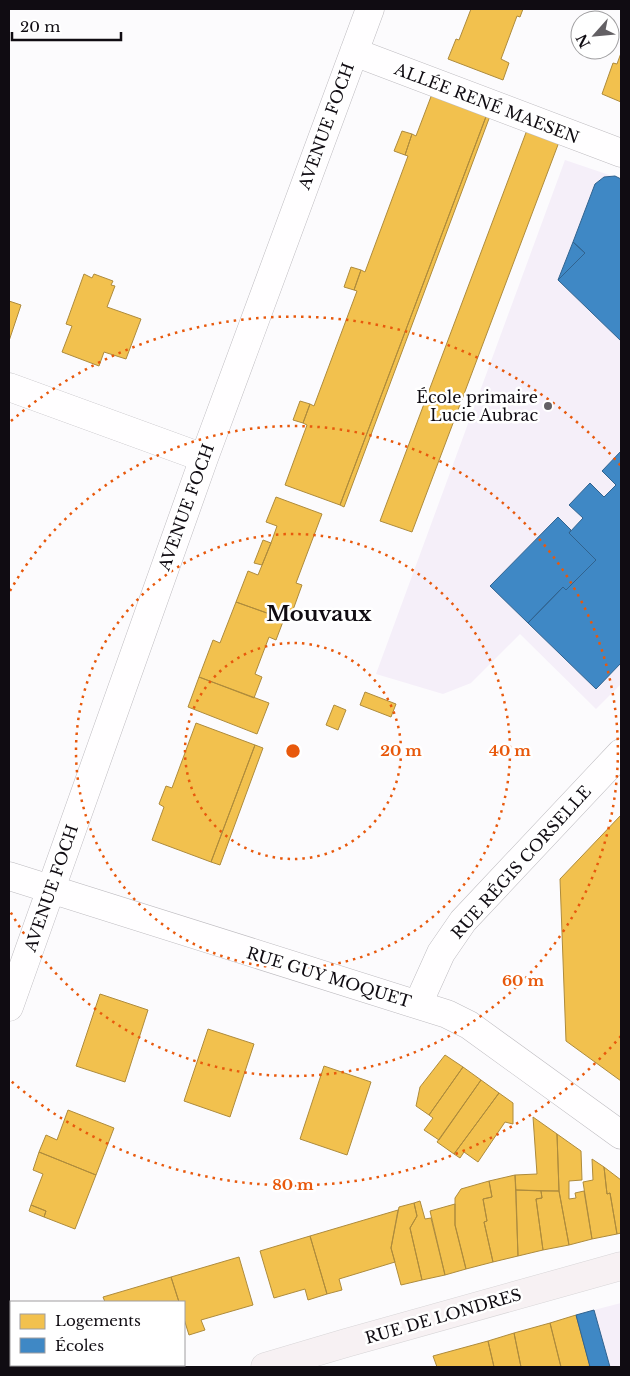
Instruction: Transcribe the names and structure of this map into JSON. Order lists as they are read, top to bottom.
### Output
{
  "streets": {
    "main road": ["RUE DE LONDRES"],
    "street": [
      "ALLÉE RENÉ MAESEN",
      "AVENUE FOCH",
      "RUE RÉGIS CORSELLE",
      "RUE GUY MOQUET"
    ]
  },
  "crossings": [
    ["ALLÉE RENÉ MAESEN", "AVENUE FOCH"],
    ["AVENUE FOCH", "RUE GUY MOQUET"],
    ["RUE RÉGIS CORSELLE", "RUE GUY MOQUET"]
  ],
  "districts": ["Mouvaux"],
  "places": ["École primaire Lucie Aubrac"],
  "legend": ["Logements", "Écoles"],
  "scale_bar": "20 m",
  "north": "bottom left",
  "rings": [
    "20 m",
    "40 m",
    "60 m",
    "80 m"
  ]
}
